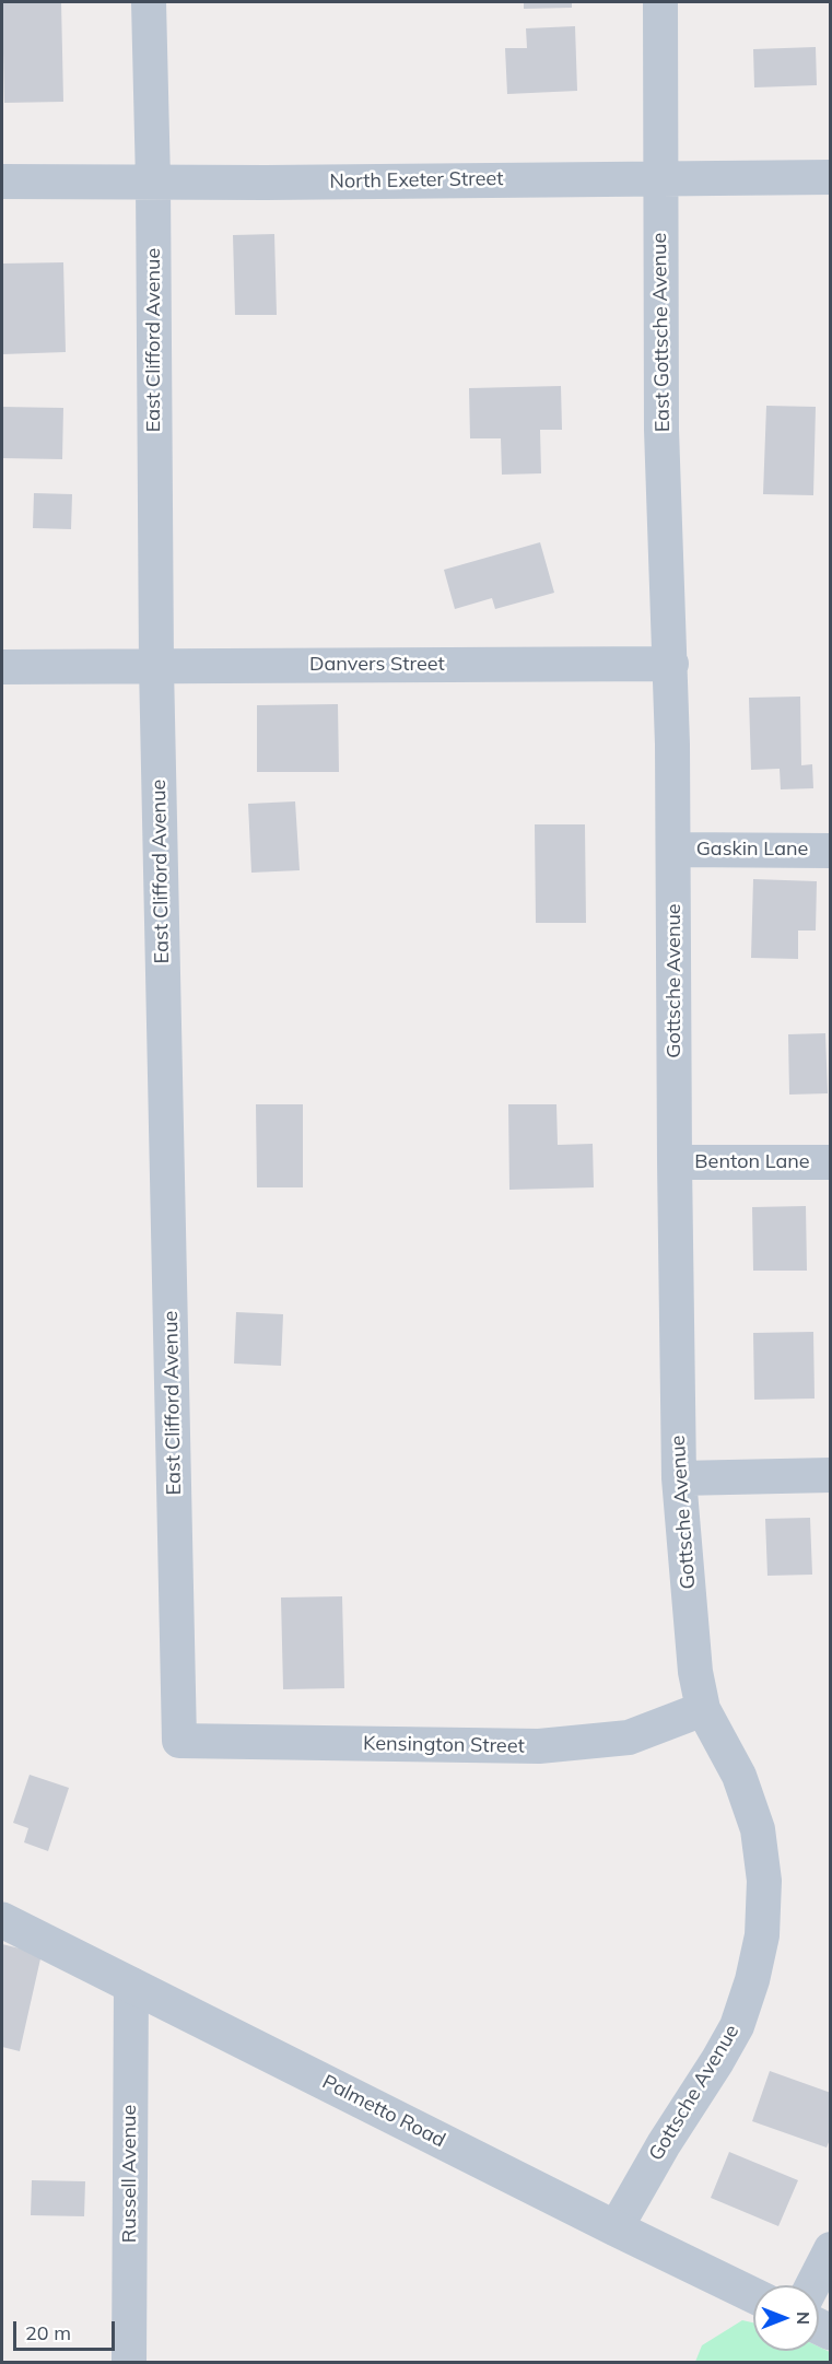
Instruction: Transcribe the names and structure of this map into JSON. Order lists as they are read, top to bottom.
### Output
{
  "streets": {
    "street": [
      "North Exeter Street",
      "East Gottsche Avenue",
      "East Clifford Avenue",
      "Danvers Street",
      "Gaskin Lane",
      "Gottsche Avenue",
      "Benton Lane",
      "Kensington Street",
      "Palmetto Road",
      "Russell Avenue"
    ]
  },
  "crossings": [
    ["North Exeter Street", "East Gottsche Avenue"],
    ["North Exeter Street", "East Clifford Avenue"],
    ["East Gottsche Avenue", "Danvers Street"],
    ["East Gottsche Avenue", "Gottsche Avenue"],
    ["East Clifford Avenue", "Danvers Street"],
    ["East Clifford Avenue", "Kensington Street"],
    ["Danvers Street", "Gottsche Avenue"],
    ["Gaskin Lane", "Gottsche Avenue"],
    ["Gottsche Avenue", "Benton Lane"],
    ["Gottsche Avenue", "Kensington Street"],
    ["Gottsche Avenue", "Palmetto Road"],
    ["Palmetto Road", "Russell Avenue"]
  ],
  "scale_bar": "20 m",
  "north": "right"
}
